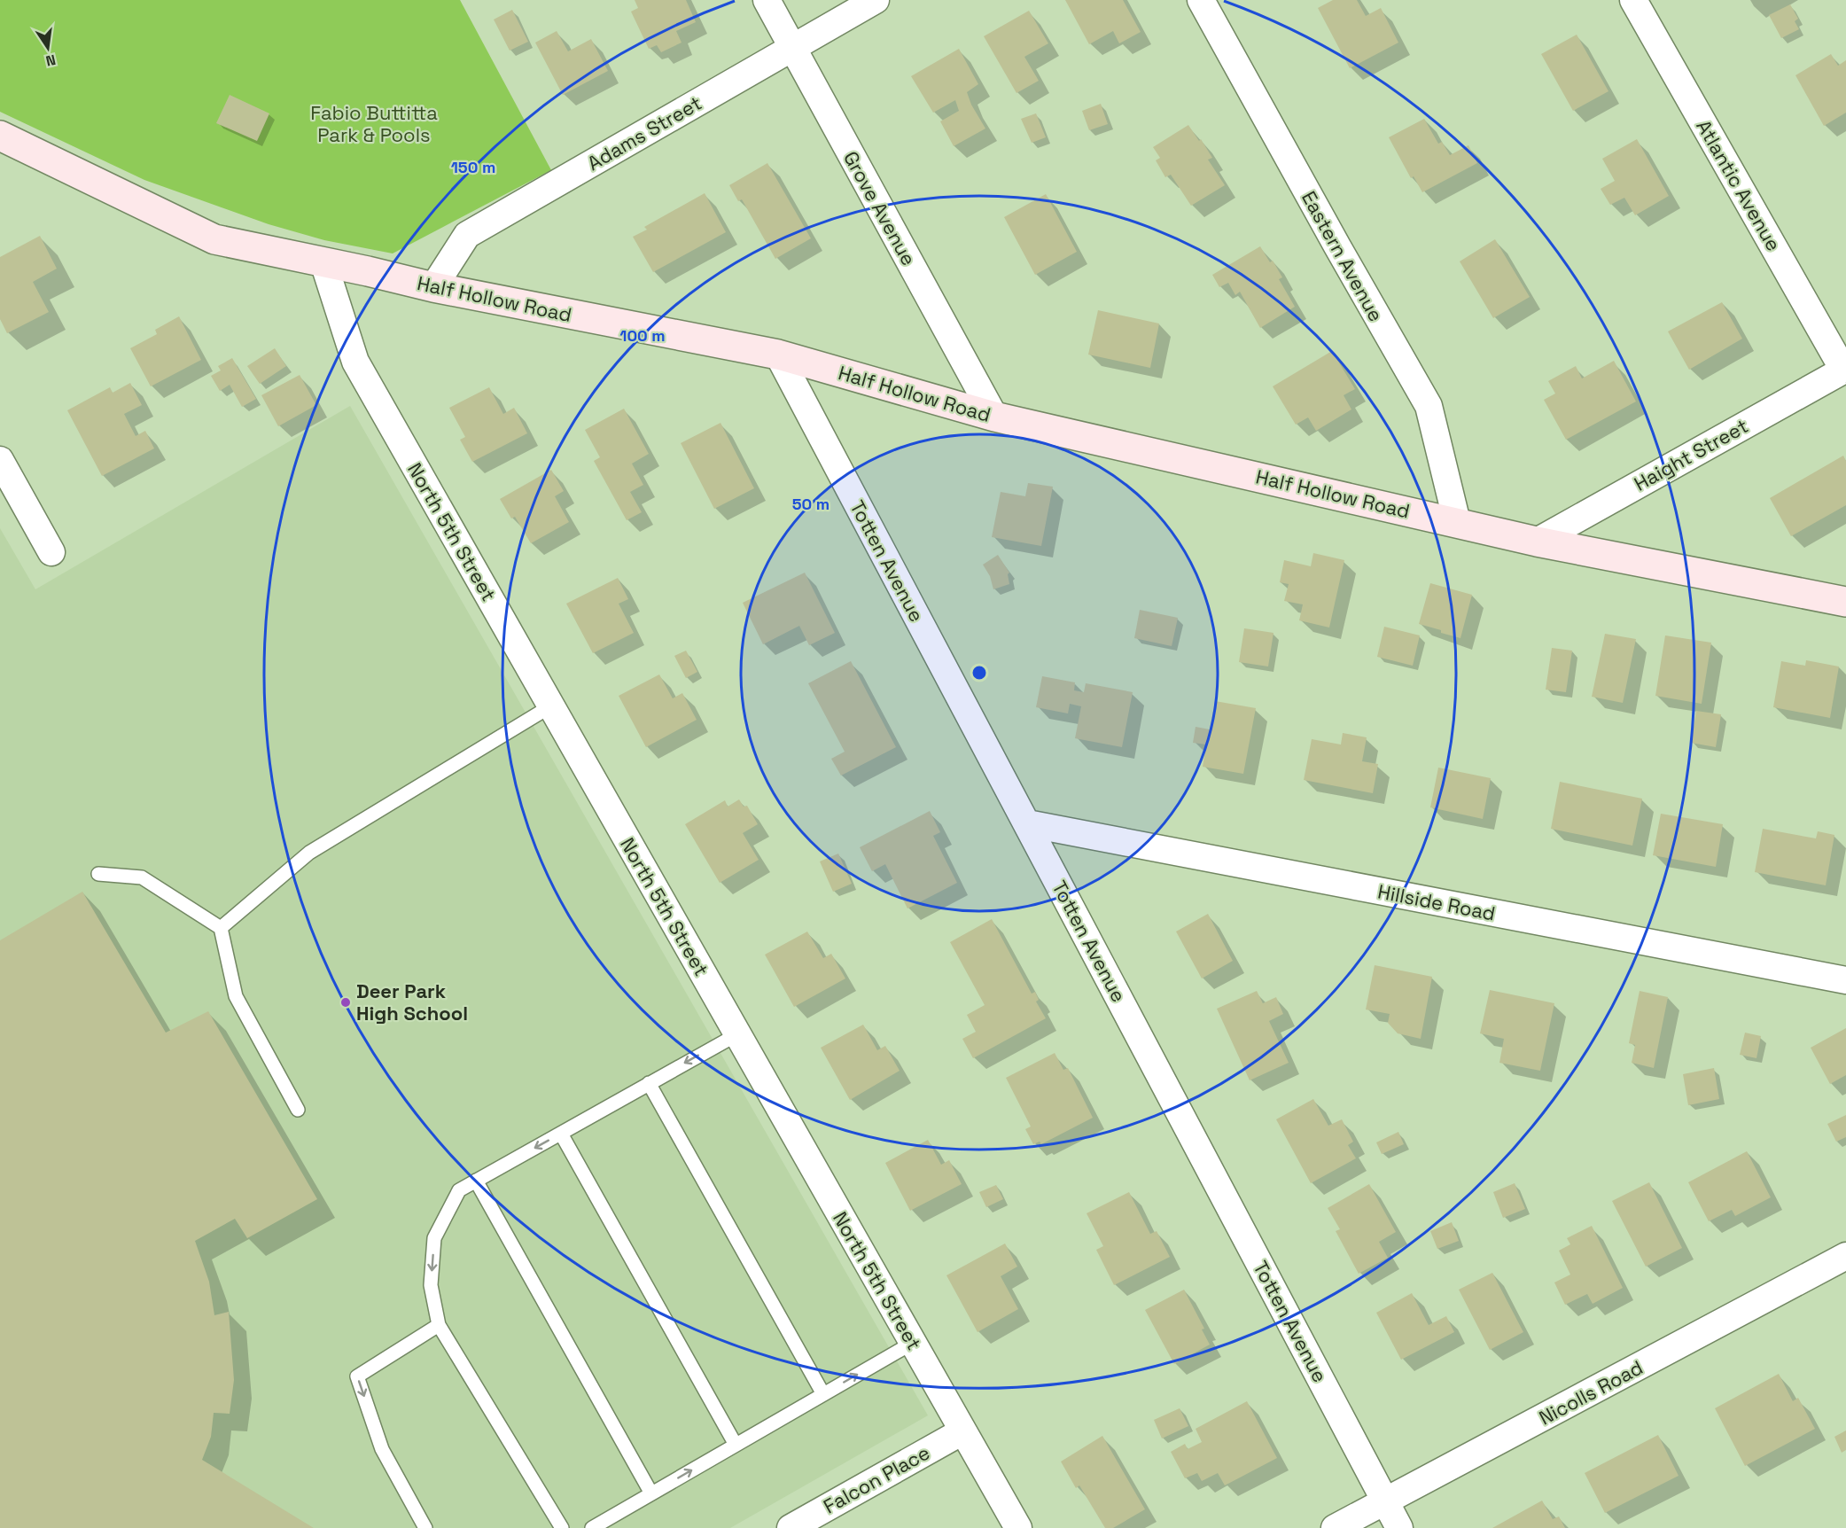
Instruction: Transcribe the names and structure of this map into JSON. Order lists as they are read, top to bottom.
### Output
{
  "streets": {
    "street": [
      "Adams Street",
      "Atlantic Avenue",
      "Grove Avenue",
      "Eastern Avenue",
      "Half Hollow Road",
      "Haight Street",
      "North 5th Street",
      "Totten Avenue",
      "Hillside Road",
      "Nicolls Road",
      "Falcon Place"
    ]
  },
  "crossings": [
    ["Adams Street", "Grove Avenue"],
    ["Adams Street", "Half Hollow Road"],
    ["Atlantic Avenue", "Haight Street"],
    ["Grove Avenue", "Half Hollow Road"],
    ["Eastern Avenue", "Half Hollow Road"],
    ["Half Hollow Road", "Haight Street"],
    ["Half Hollow Road", "North 5th Street"],
    ["Half Hollow Road", "Totten Avenue"],
    ["North 5th Street", "Falcon Place"],
    ["Totten Avenue", "Hillside Road"],
    ["Totten Avenue", "Nicolls Road"]
  ],
  "parks": ["Fabio Buttitta Park & Pools"],
  "places": ["Deer Park High School"],
  "north": "bottom",
  "rings": ["150 m", "100 m", "50 m"]
}
